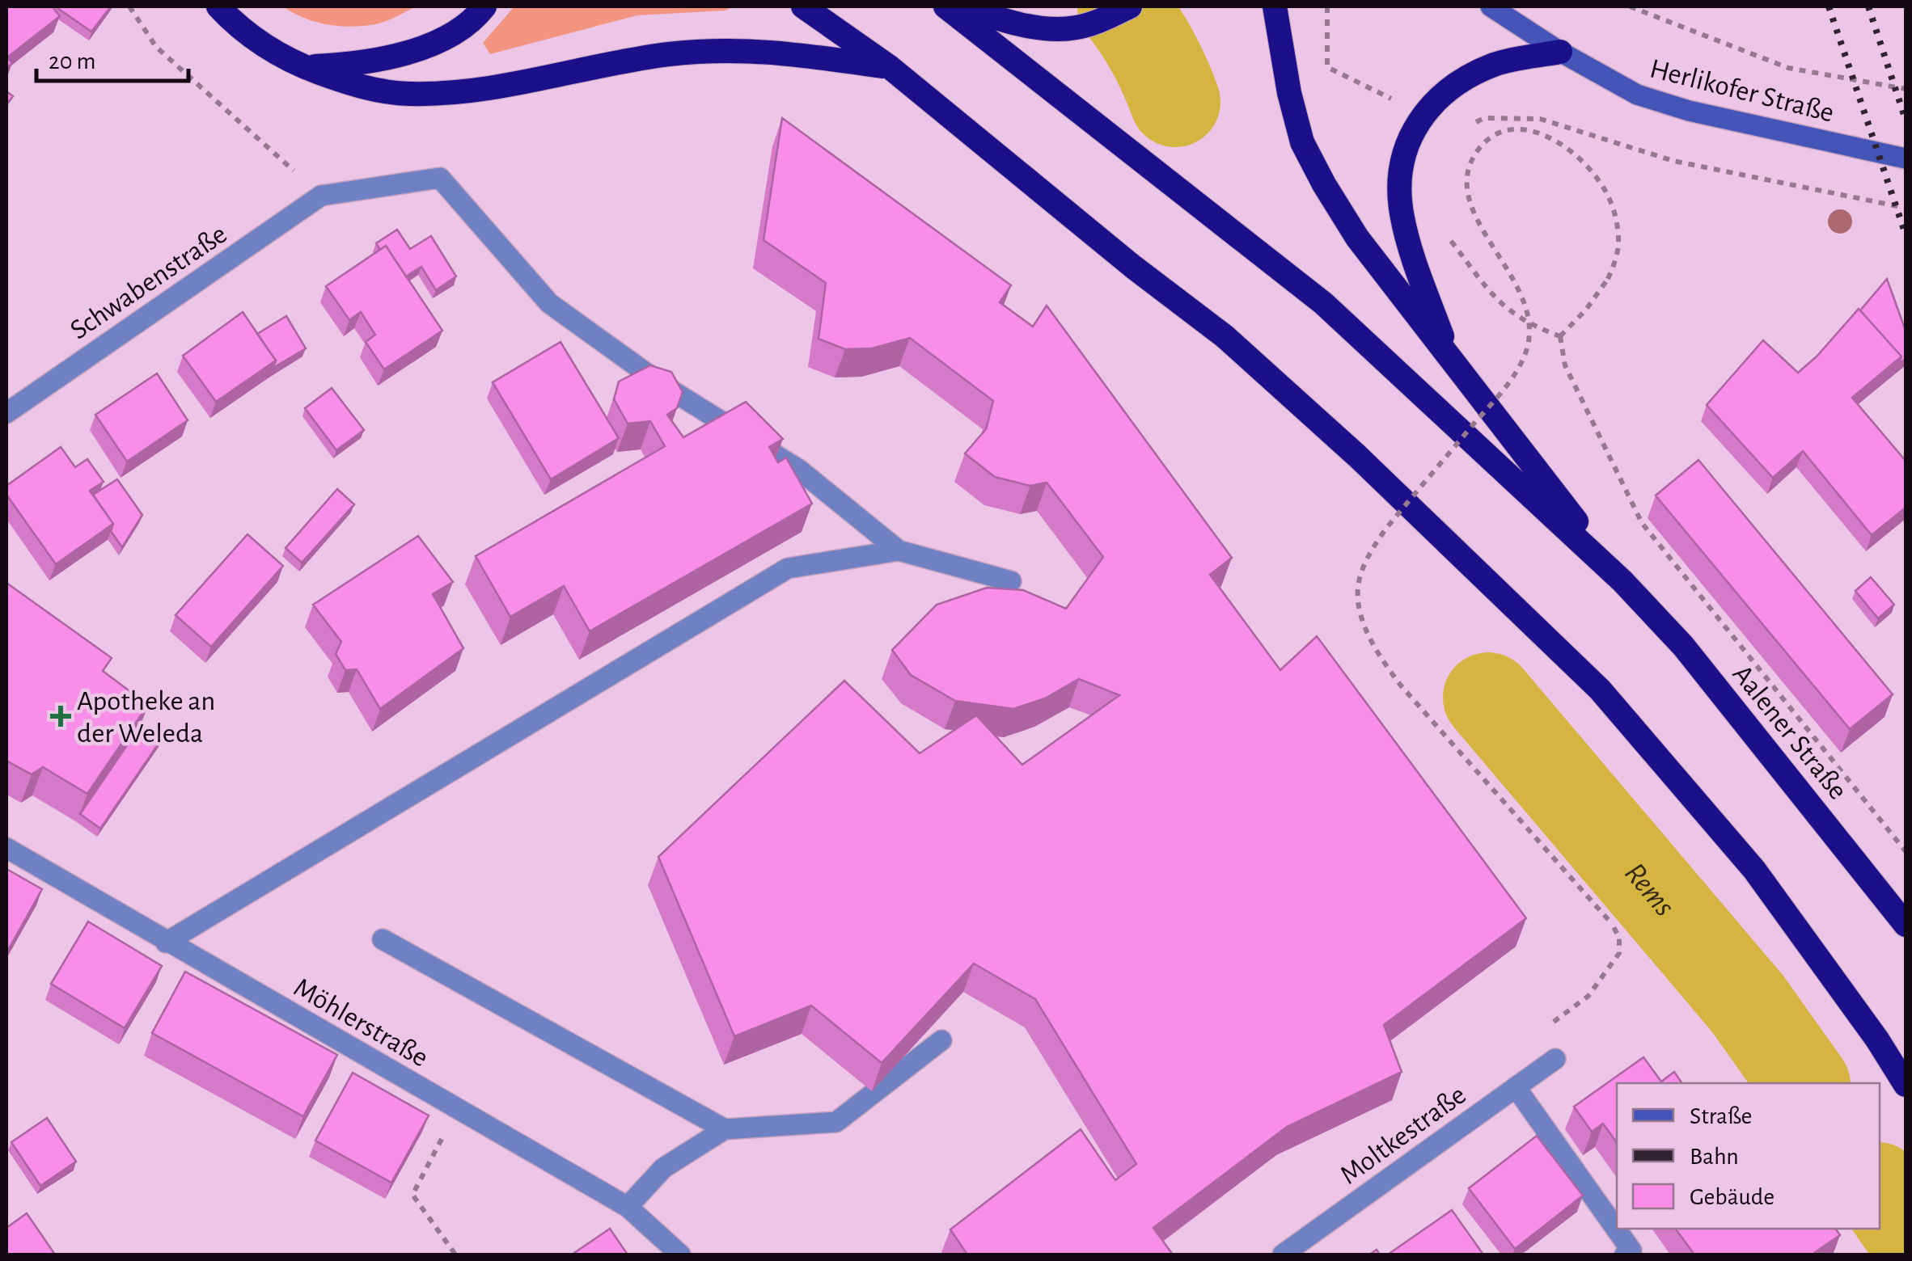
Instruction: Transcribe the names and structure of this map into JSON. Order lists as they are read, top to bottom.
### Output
{
  "streets": {
    "highway": ["Aalener Straße"],
    "main road": ["Herlikofer Straße"],
    "street": ["Schwabenstraße", "Möhlerstraße", "Moltkestraße"]
  },
  "water": ["Rems"],
  "places": {
    "health": ["Apotheke an der Weleda"]
  },
  "legend": ["Straße", "Bahn", "Gebäude"],
  "scale_bar": "20 m"
}
